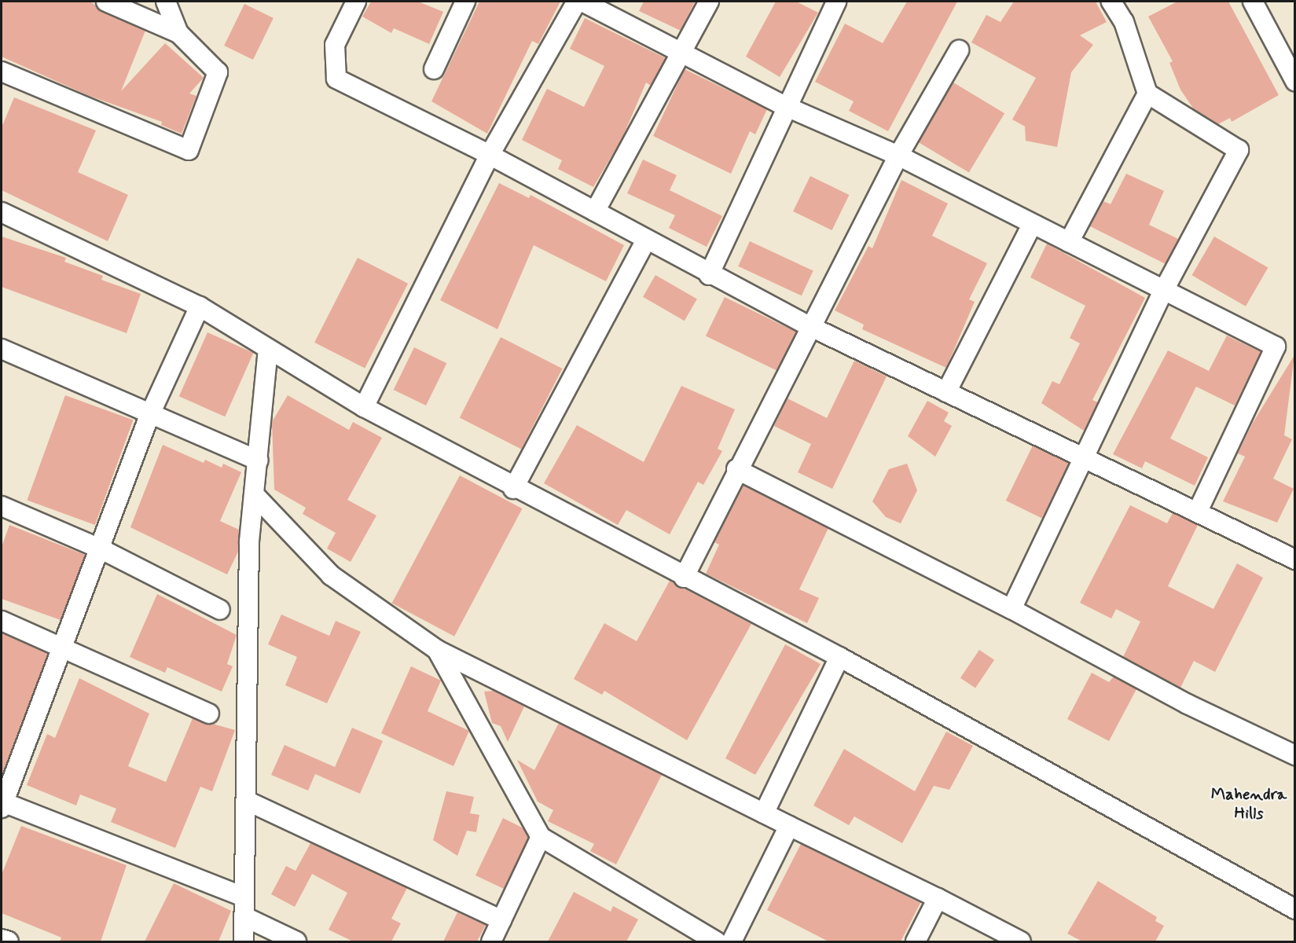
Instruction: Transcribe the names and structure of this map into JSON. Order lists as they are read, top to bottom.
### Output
{
  "districts": ["Mahendra Hills"]
}
